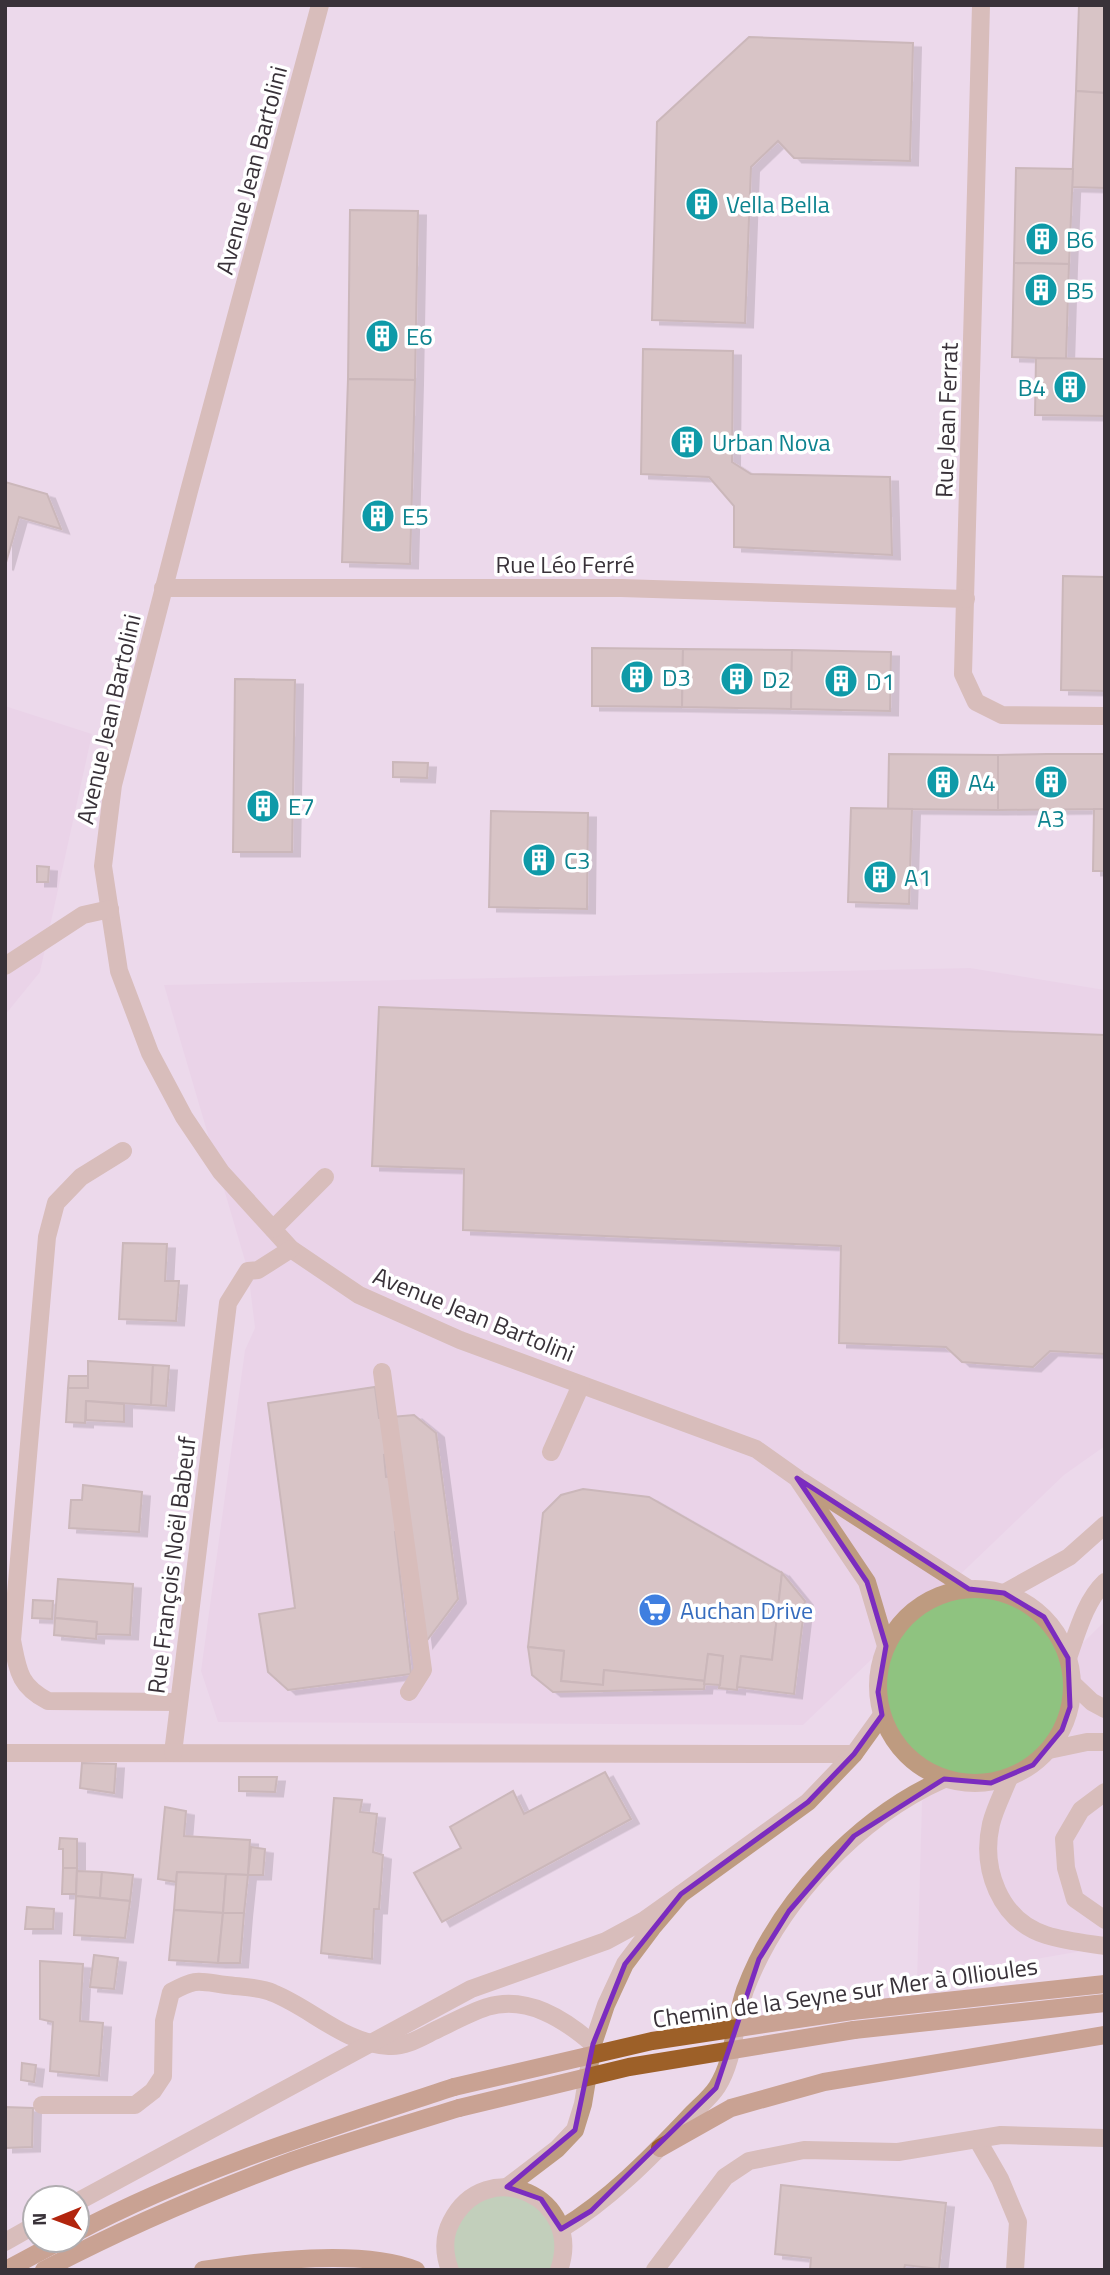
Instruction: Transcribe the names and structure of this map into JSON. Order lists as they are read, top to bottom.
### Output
{
  "streets": {
    "main road": ["Chemin de la Seyne sur Mer à Ollioules"],
    "street": [
      "Avenue Jean Bartolini",
      "Rue Jean Ferrat",
      "Rue Léo Ferré",
      "Rue François Noël Babeuf"
    ]
  },
  "crossings": [
    ["Avenue Jean Bartolini", "Rue Léo Ferré"],
    ["Avenue Jean Bartolini", "Rue François Noël Babeuf"],
    ["Rue Jean Ferrat", "Rue Léo Ferré"]
  ],
  "places": {
    "building": [
      "Vella Bella",
      "B6",
      "B5",
      "E6",
      "B4",
      "Urban Nova",
      "E5",
      "D3",
      "D2",
      "D1",
      "A4",
      "A3",
      "E7",
      "C3",
      "A1"
    ],
    "supermarket": ["Auchan Drive"]
  },
  "north": "left"
}
